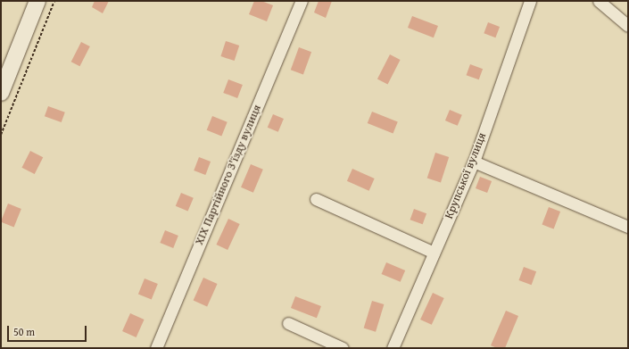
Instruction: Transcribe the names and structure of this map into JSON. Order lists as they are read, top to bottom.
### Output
{
  "streets": {
    "street": ["XIX Партійного З'їзду вулиця", "Крупської вулиця"]
  },
  "scale_bar": "50 m"
}
